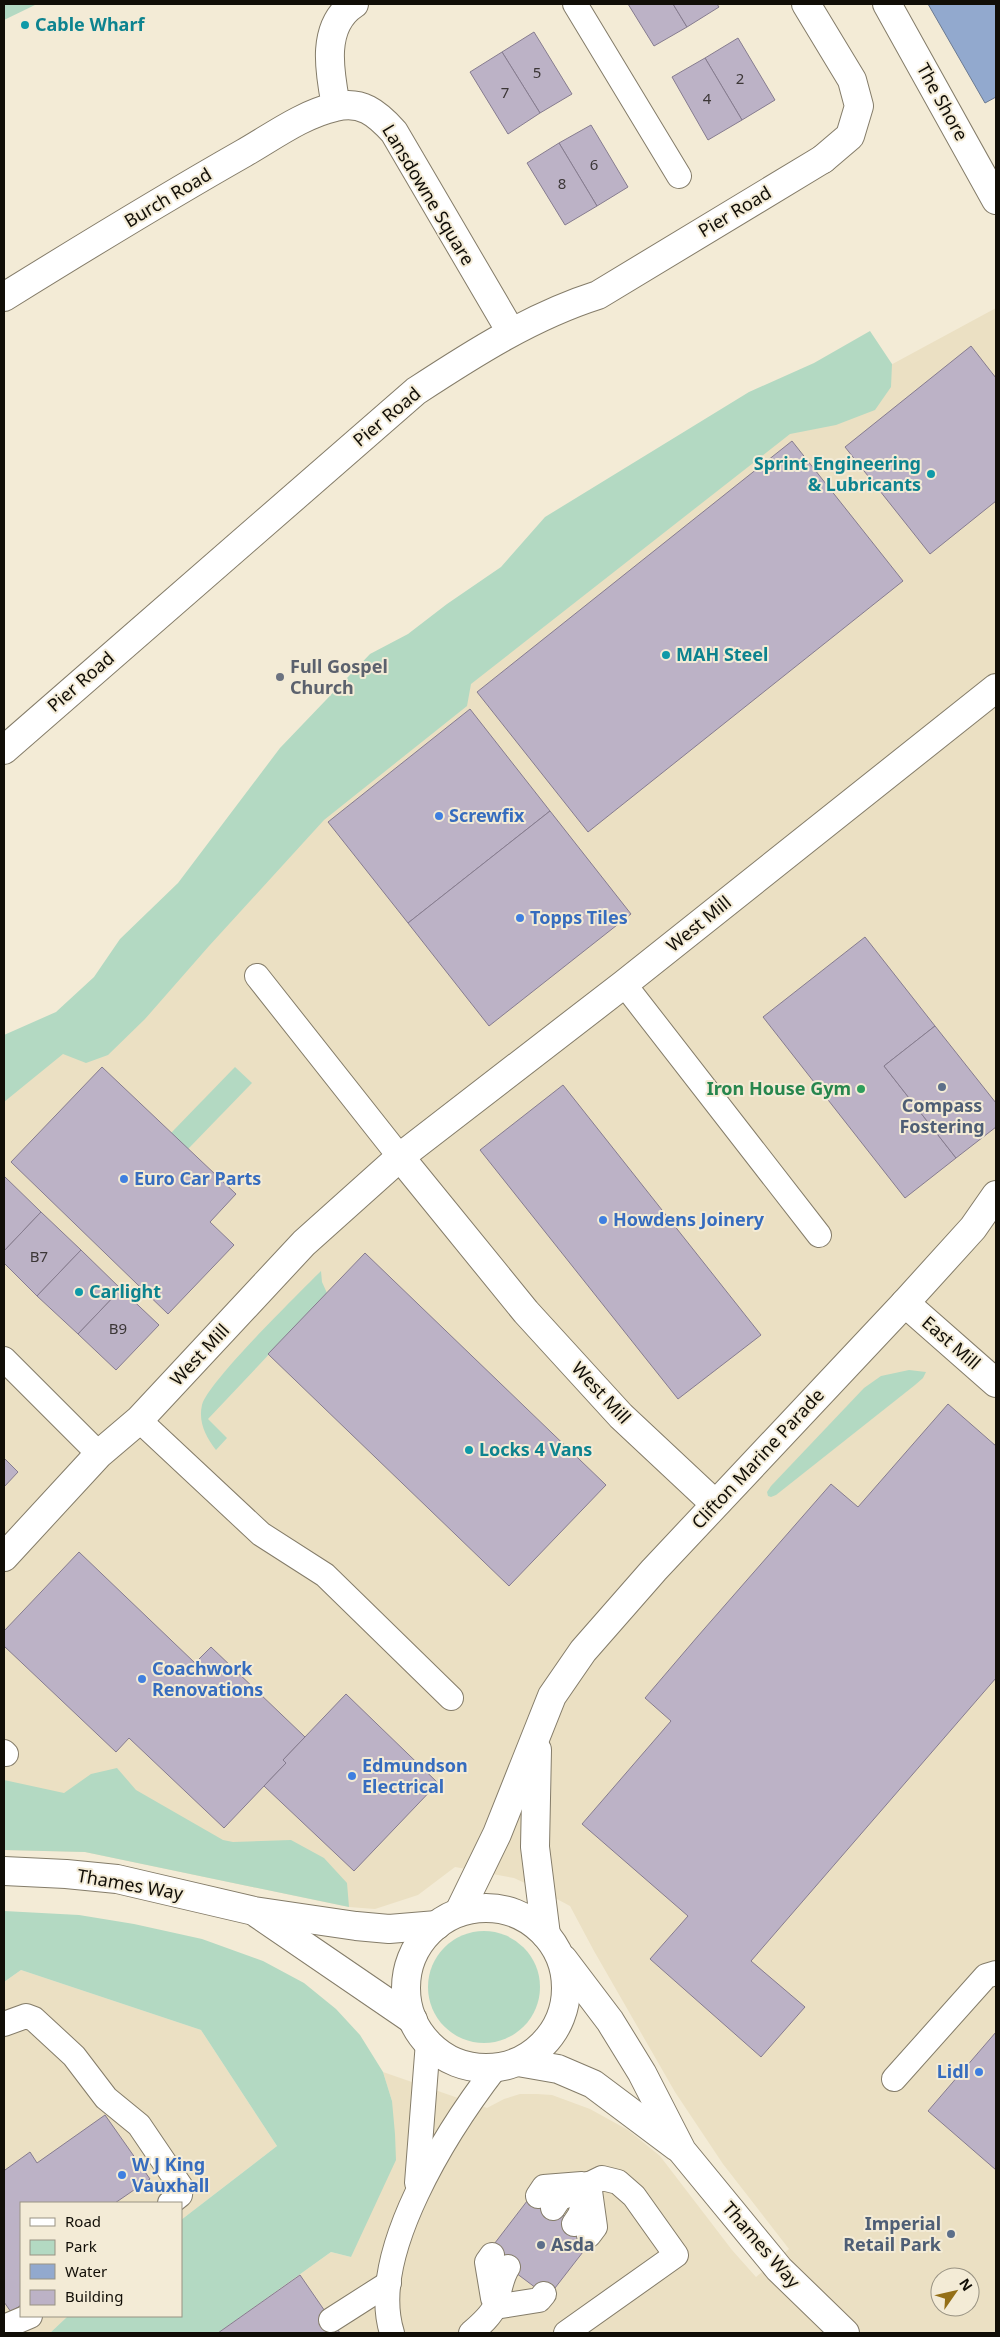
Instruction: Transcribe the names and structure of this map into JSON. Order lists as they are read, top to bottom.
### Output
{
  "streets": {
    "street": [
      "The Shore",
      "Lansdowne Square",
      "Burch Road",
      "Pier Road",
      "West Mill",
      "East Mill",
      "Clifton Marine Parade",
      "Thames Way"
    ]
  },
  "crossings": [
    ["Lansdowne Square", "Burch Road"],
    ["Lansdowne Square", "Pier Road"],
    ["West Mill", "Clifton Marine Parade"],
    ["East Mill", "Clifton Marine Parade"],
    ["Clifton Marine Parade", "Thames Way"]
  ],
  "places": [
    "Cable Wharf",
    "Sprint Engineering & Lubricants",
    "MAH Steel",
    "Full Gospel Church",
    "Screwfix",
    "Topps Tiles",
    "Compass Fostering",
    "Iron House Gym",
    "Euro Car Parts",
    "Howdens Joinery",
    "Carlight",
    "Locks 4 Vans",
    "Coachwork Renovations",
    "Edmundson Electrical",
    "Lidl",
    "W J King Vauxhall",
    "Imperial Retail Park",
    "Asda"
  ],
  "house_numbers": [
    "5",
    "2",
    "7",
    "4",
    "6",
    "8",
    "B7",
    "B9"
  ],
  "legend": [
    "Road",
    "Park",
    "Water",
    "Building"
  ],
  "north": "top right"
}
